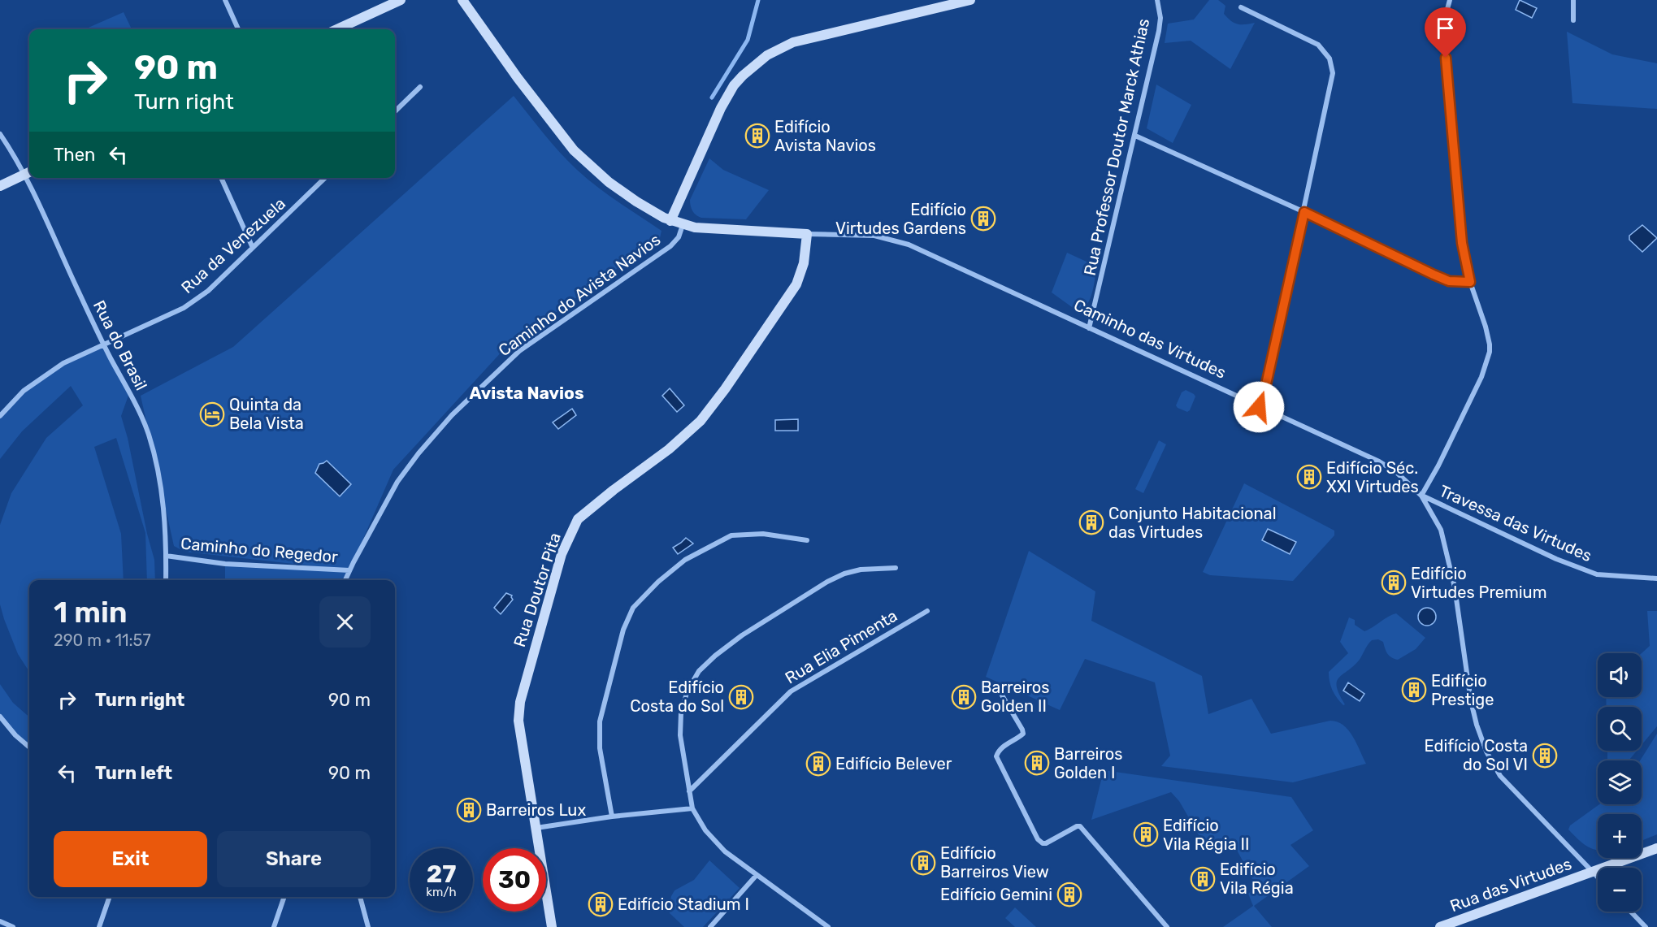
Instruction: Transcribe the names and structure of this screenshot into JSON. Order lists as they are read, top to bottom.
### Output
{
  "streets": {
    "main road": ["Caminho das Virtudes", "Rua Doutor Pita", "Rua das Virtudes"],
    "street": [
      "Rua Professor Doutor Marck Athias",
      "Rua da Venezuela",
      "Caminho do Avista Navios",
      "Rua do Brasil",
      "Travessa das Virtudes",
      "Caminho do Regedor",
      "Rua Elia Pimenta"
    ]
  },
  "crossings": [
    ["Rua Professor Doutor Marck Athias", "Caminho das Virtudes"],
    ["Rua da Venezuela", "Rua do Brasil"],
    ["Caminho do Avista Navios", "Caminho das Virtudes"],
    ["Caminho do Avista Navios", "Caminho do Regedor"],
    ["Caminho das Virtudes", "Travessa das Virtudes"],
    ["Caminho das Virtudes", "Rua Doutor Pita"],
    ["Caminho das Virtudes", "Rua das Virtudes"],
    ["Rua do Brasil", "Caminho do Regedor"]
  ],
  "districts": ["Avista Navios"],
  "places": {
    "building": [
      "Edifício Avista Navios",
      "Edifício Virtudes Gardens",
      "Edifício Séc. XXI Virtudes",
      "Conjunto Habitacional das Virtudes",
      "Edifício Virtudes Premium",
      "Edifício Prestige",
      "Edifício Costa do Sol",
      "Barreiros Golden II",
      "Edifício Costa do Sol VI",
      "Barreiros Golden I",
      "Edifício Belever",
      "Barreiros Lux",
      "Edifício Vila Régia II",
      "Edifício Barreiros View",
      "Edifício Vila Régia",
      "Edifício Gemini",
      "Edifício Stadium I"
    ],
    "hotel": ["Quinta da Bela Vista"]
  },
  "page": {
    "turn": ["90 m", "Turn right"],
    "then": "Then",
    "heading": ["1 min", "290 m · 11:57"],
    "map_buttons": ["+", "−"],
    "list": [
      {
        "name": "Turn right",
        "value": "90 m"
      },
      {
        "name": "Turn left",
        "value": "90 m"
      }
    ],
    "buttons": ["Exit", "Share"],
    "speed": "27 km/h",
    "limit": "30"
  }
}
